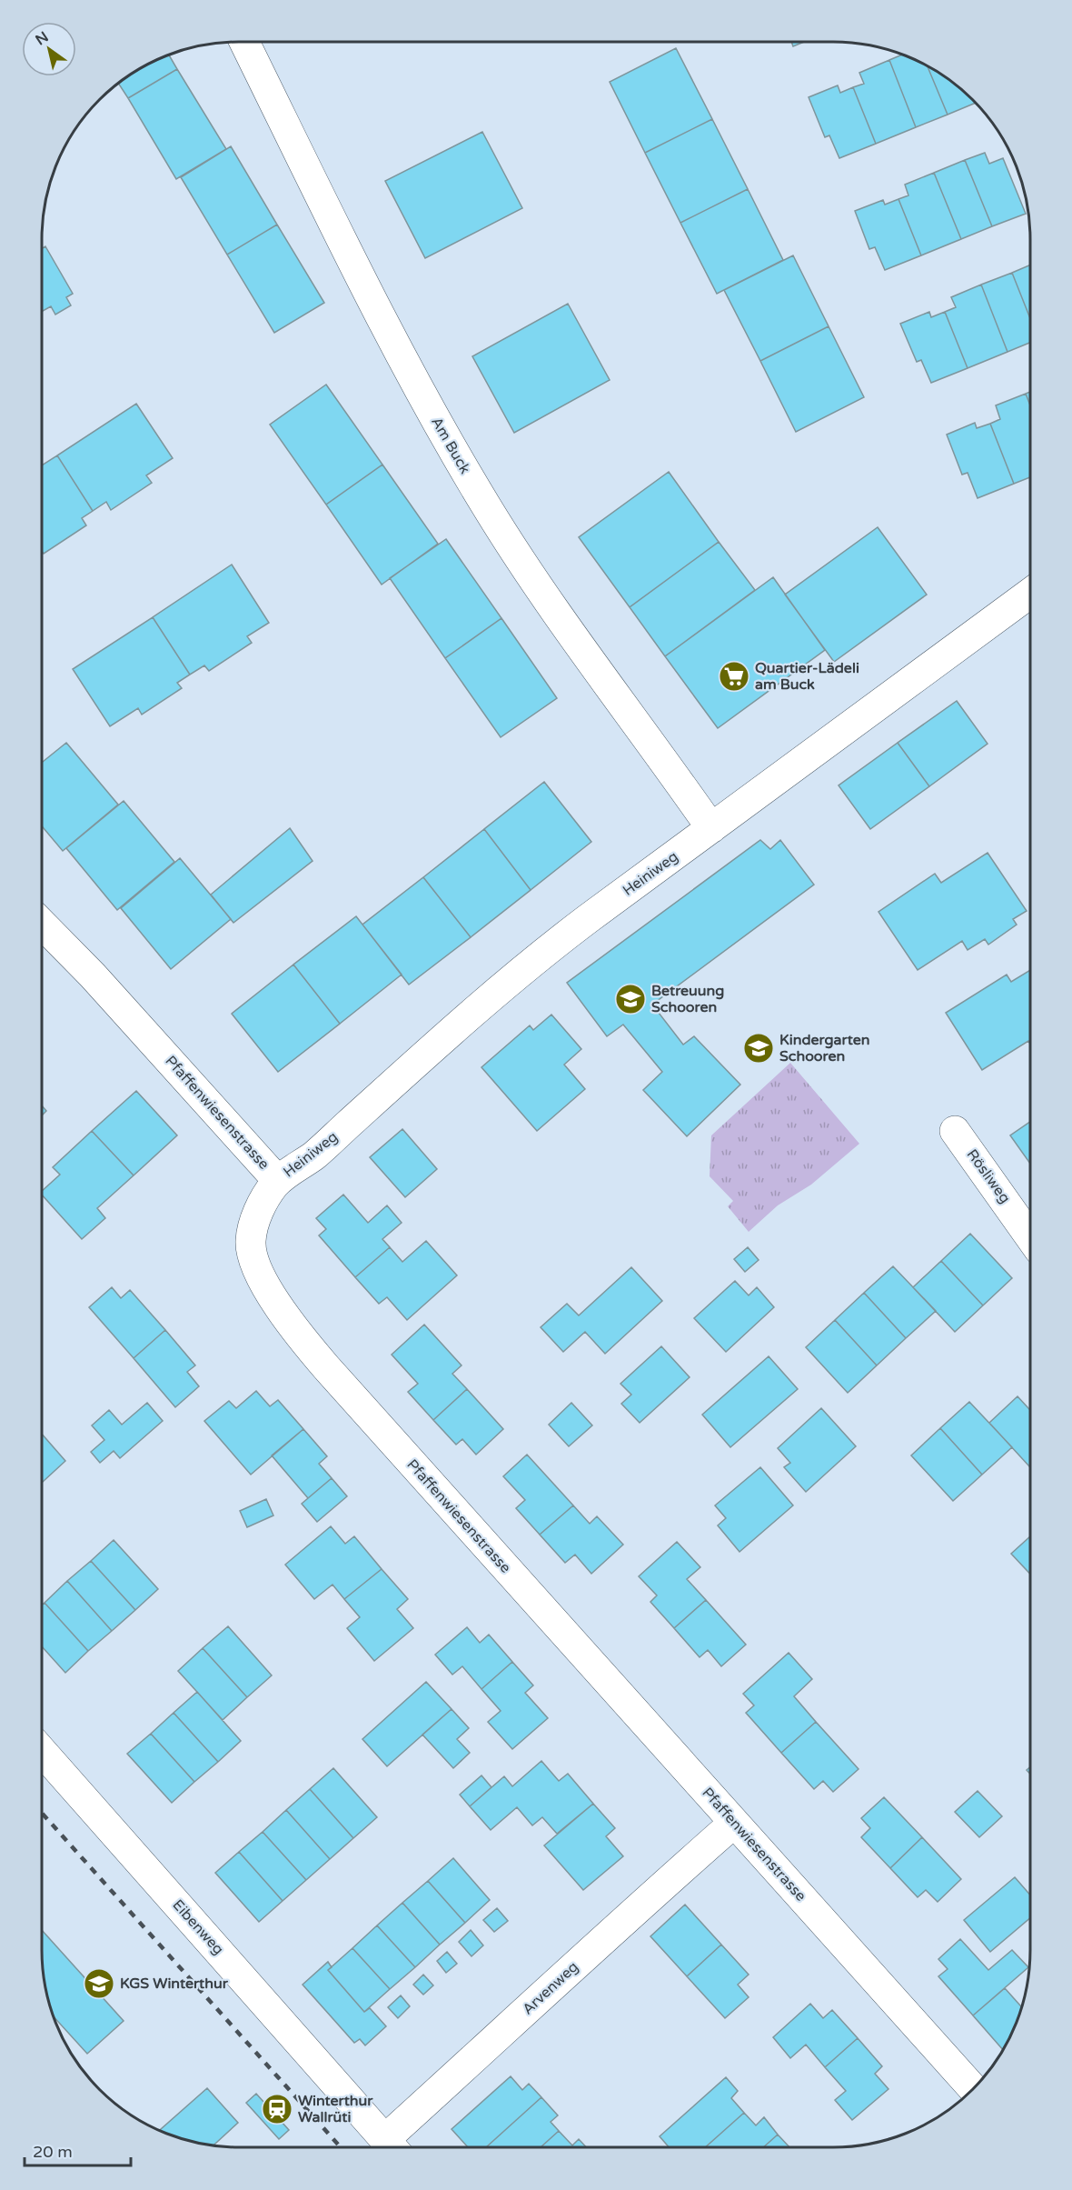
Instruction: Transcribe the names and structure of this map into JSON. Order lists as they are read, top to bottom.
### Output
{
  "streets": {
    "street": [
      "Am Buck",
      "Heiniweg",
      "Pfaffenwiesenstrasse",
      "Rösliweg",
      "Eibenweg",
      "Arvenweg"
    ]
  },
  "crossings": [
    ["Am Buck", "Heiniweg"],
    ["Heiniweg", "Pfaffenwiesenstrasse"],
    ["Pfaffenwiesenstrasse", "Arvenweg"],
    ["Eibenweg", "Arvenweg"]
  ],
  "places": {
    "supermarket": ["Quartier-Lädeli am Buck"],
    "school or university": ["Betreuung Schooren", "Kindergarten Schooren", "KGS Winterthur"],
    "station": ["Winterthur Wallrüti"]
  },
  "scale_bar": "20 m",
  "north": "top left"
}
